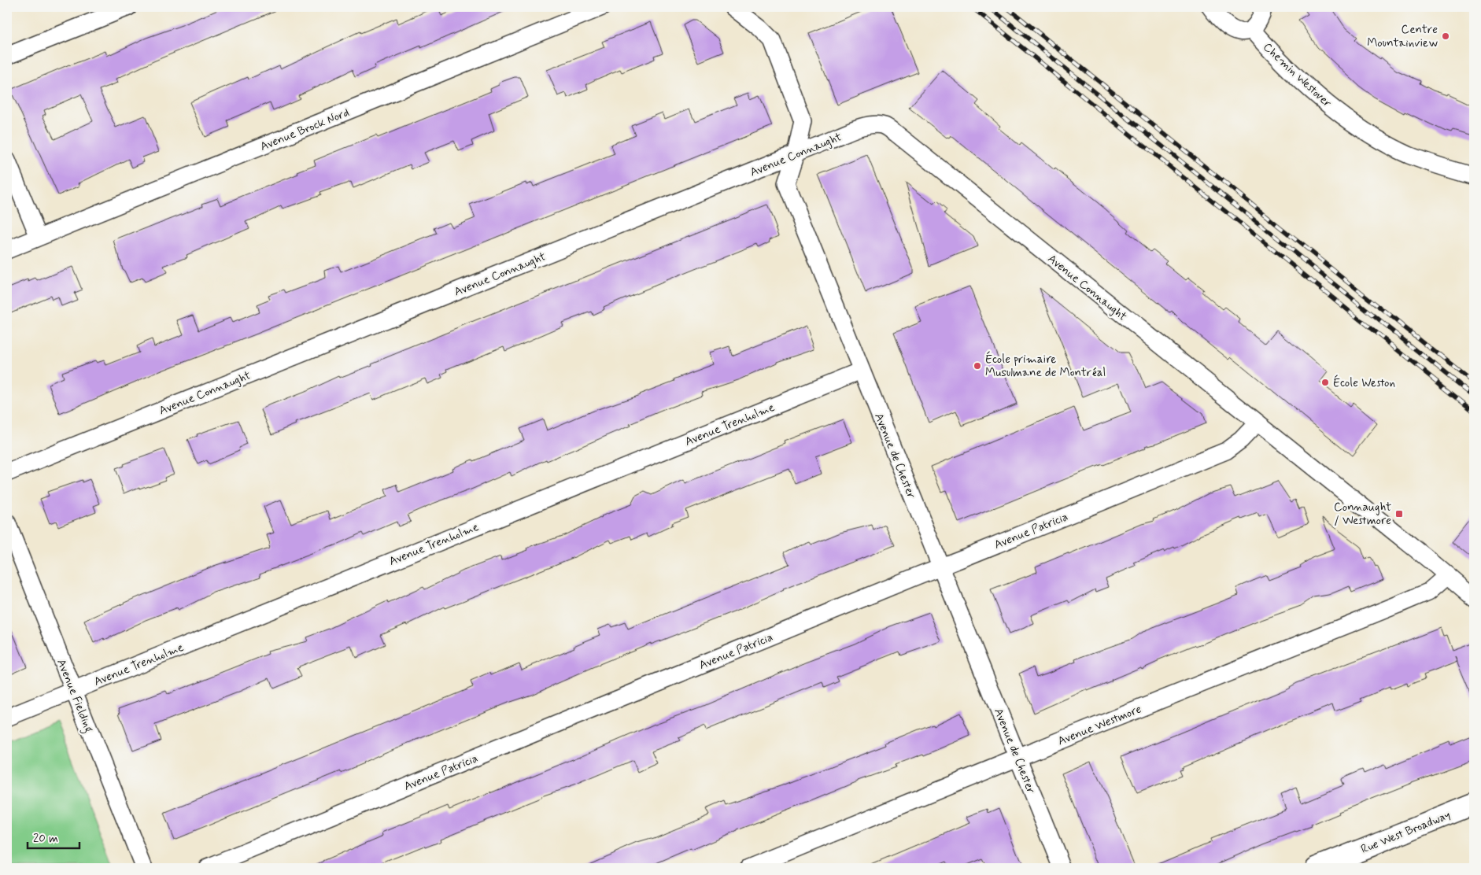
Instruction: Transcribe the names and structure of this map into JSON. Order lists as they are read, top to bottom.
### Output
{
  "streets": {
    "street": [
      "Chemin Westover",
      "Avenue Brock Nord",
      "Avenue Connaught",
      "Avenue Trenholme",
      "Avenue de Chester",
      "Avenue Patricia",
      "Avenue Fielding",
      "Avenue Westmore",
      "Rue West Broadway"
    ]
  },
  "crossings": [
    ["Avenue Connaught", "Avenue de Chester"],
    ["Avenue Connaught", "Avenue Patricia"],
    ["Avenue Connaught", "Avenue Westmore"],
    ["Avenue Trenholme", "Avenue de Chester"],
    ["Avenue Trenholme", "Avenue Fielding"],
    ["Avenue de Chester", "Avenue Patricia"],
    ["Avenue de Chester", "Avenue Westmore"]
  ],
  "places": {
    "other": ["Centre Mountainview", "École primaire Musulmane de Montréal", "École Weston"],
    "transit": ["Connaught / Westmore"]
  },
  "scale_bar": "20 m"
}
